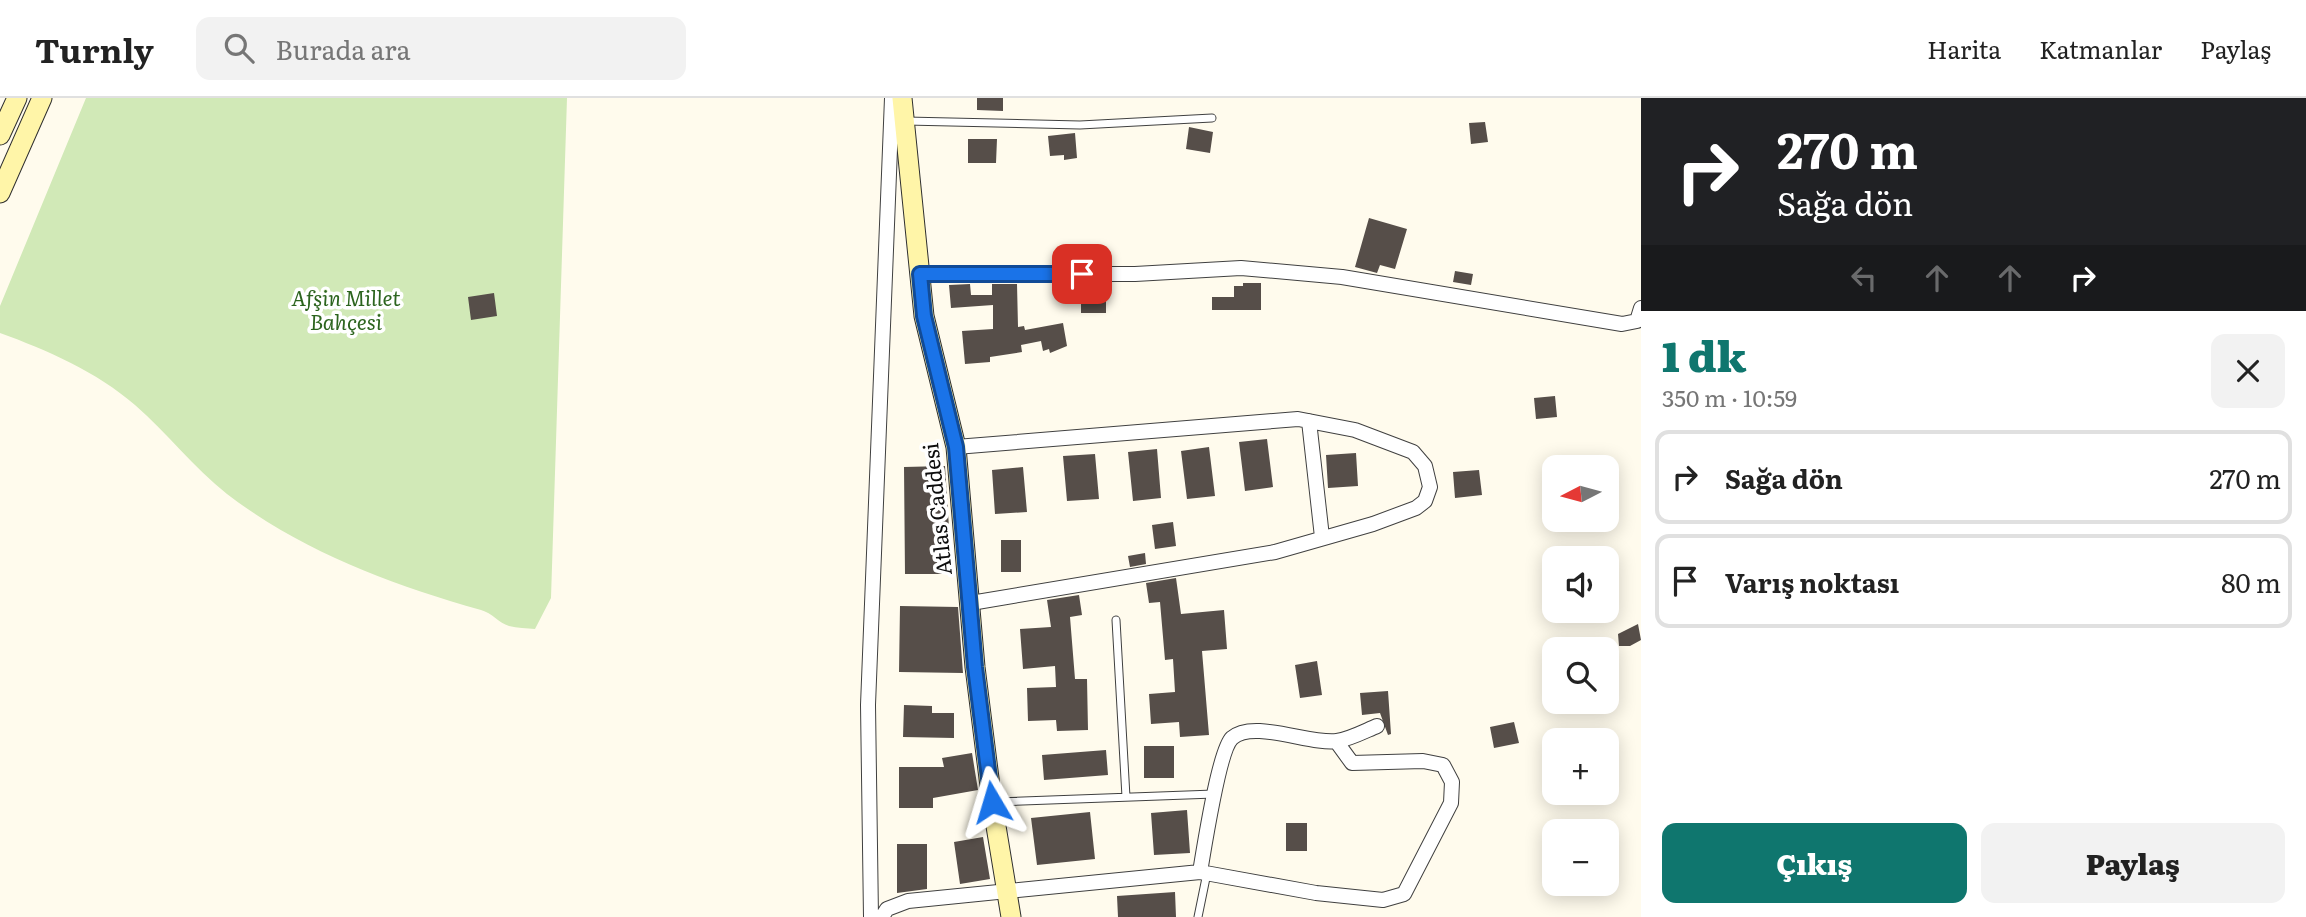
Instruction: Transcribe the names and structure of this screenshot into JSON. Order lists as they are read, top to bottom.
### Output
{
  "streets": {
    "street": ["Atlas Caddesi"]
  },
  "parks": ["Afşin Millet Bahçesi"],
  "north": "left",
  "page": {
    "header": "Turnly",
    "search": "Burada ara",
    "nav": ["Harita", "Katmanlar", "Paylaş"],
    "turn": ["270 m", "Sağa dön"],
    "heading": ["1 dk", "350 m · 10:59"],
    "list": [
      {
        "name": "Sağa dön",
        "value": "270 m"
      },
      {
        "name": "Varış noktası",
        "value": "80 m"
      }
    ],
    "map_buttons": ["+", "−"],
    "buttons": ["Çıkış", "Paylaş"]
  }
}
